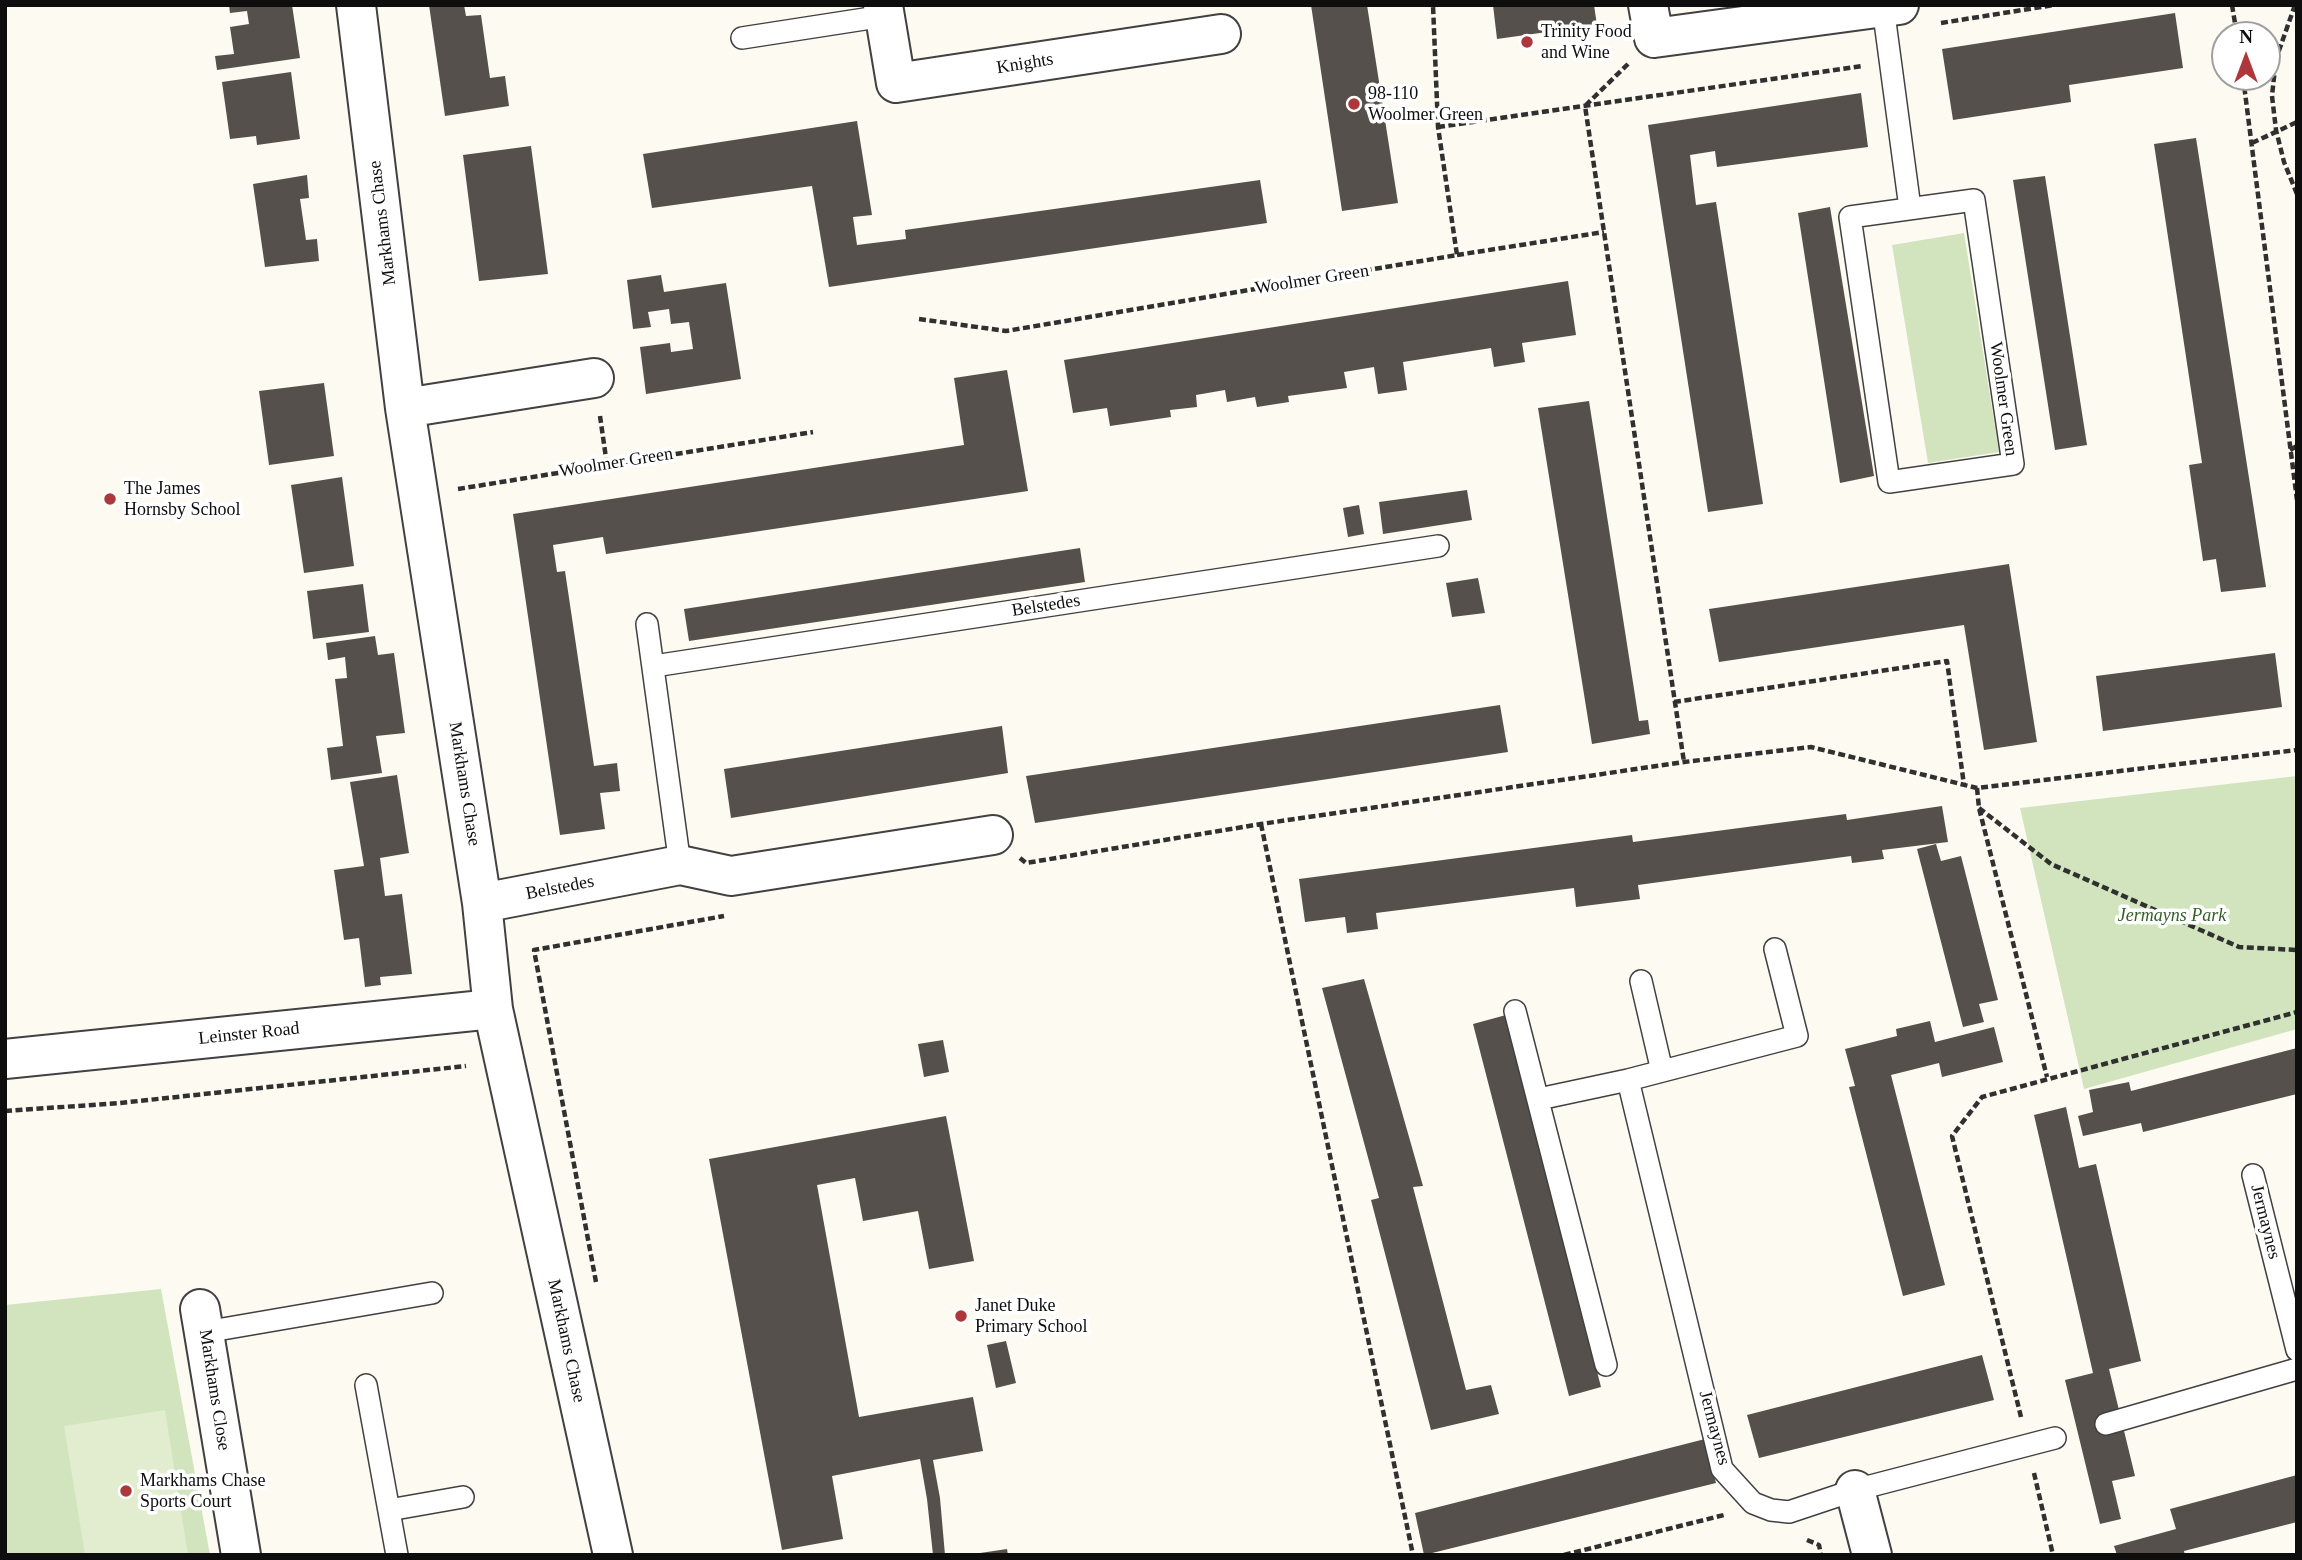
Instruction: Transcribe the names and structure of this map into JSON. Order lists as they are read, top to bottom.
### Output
{
  "streets": {
    "street": [
      "Knights",
      "Markhams Chase",
      "Belstedes",
      "Leinster Road",
      "Markhams Close"
    ],
    "lane": ["Woolmer Green", "Jermaynes"]
  },
  "crossings": [
    ["Markhams Chase", "Woolmer Green"],
    ["Markhams Chase", "Belstedes"],
    ["Markhams Chase", "Leinster Road"]
  ],
  "parks": ["Jermayns Park"],
  "places": [
    "Trinity Food and Wine",
    "98-110 Woolmer Green",
    "The James Hornsby School",
    "Janet Duke Primary School",
    "Markhams Chase Sports Court"
  ],
  "north": "top"
}
